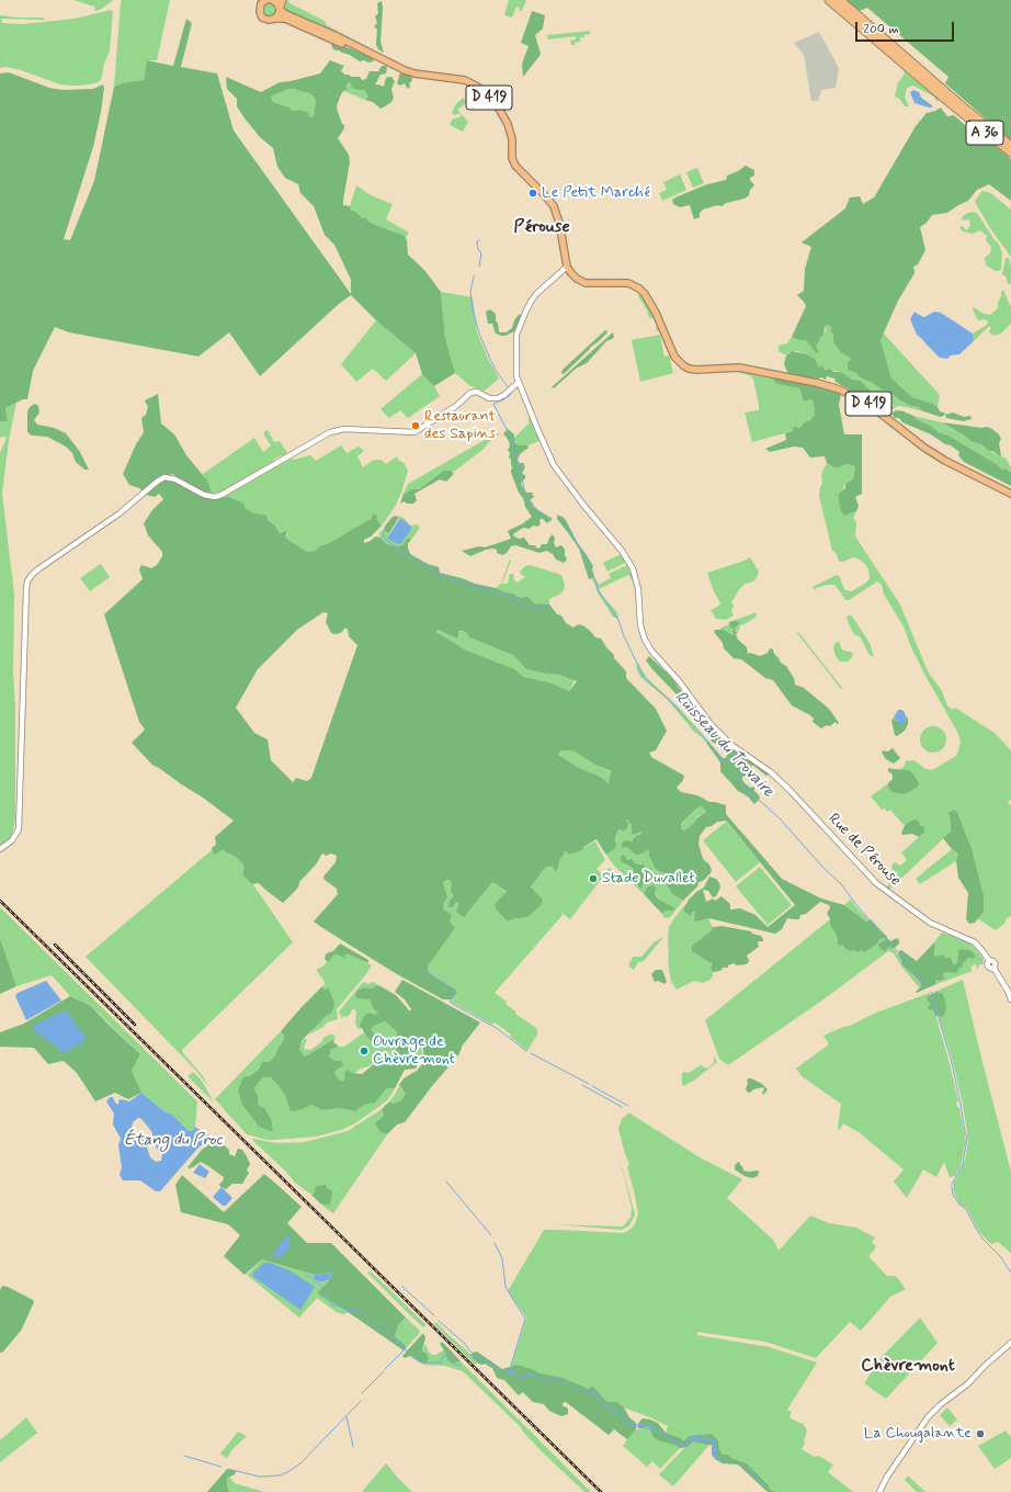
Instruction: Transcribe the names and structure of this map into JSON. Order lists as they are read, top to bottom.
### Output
{
  "streets": {
    "highway": ["A 36"],
    "main road": ["D 419"],
    "street": ["Rue de Pérouse"]
  },
  "crossings": [
    ["D 419", "Rue de Pérouse"]
  ],
  "districts": ["Pérouse", "Chèvremont"],
  "water": ["Ruisseau du Trovaire", "Étang du Proc"],
  "places": [
    "Le Petit Marché",
    "Restaurant des Sapins",
    "Stade Duvallet",
    "Ouvrage de Chèvremont",
    "La Chougalante"
  ],
  "scale_bar": "200 m"
}
